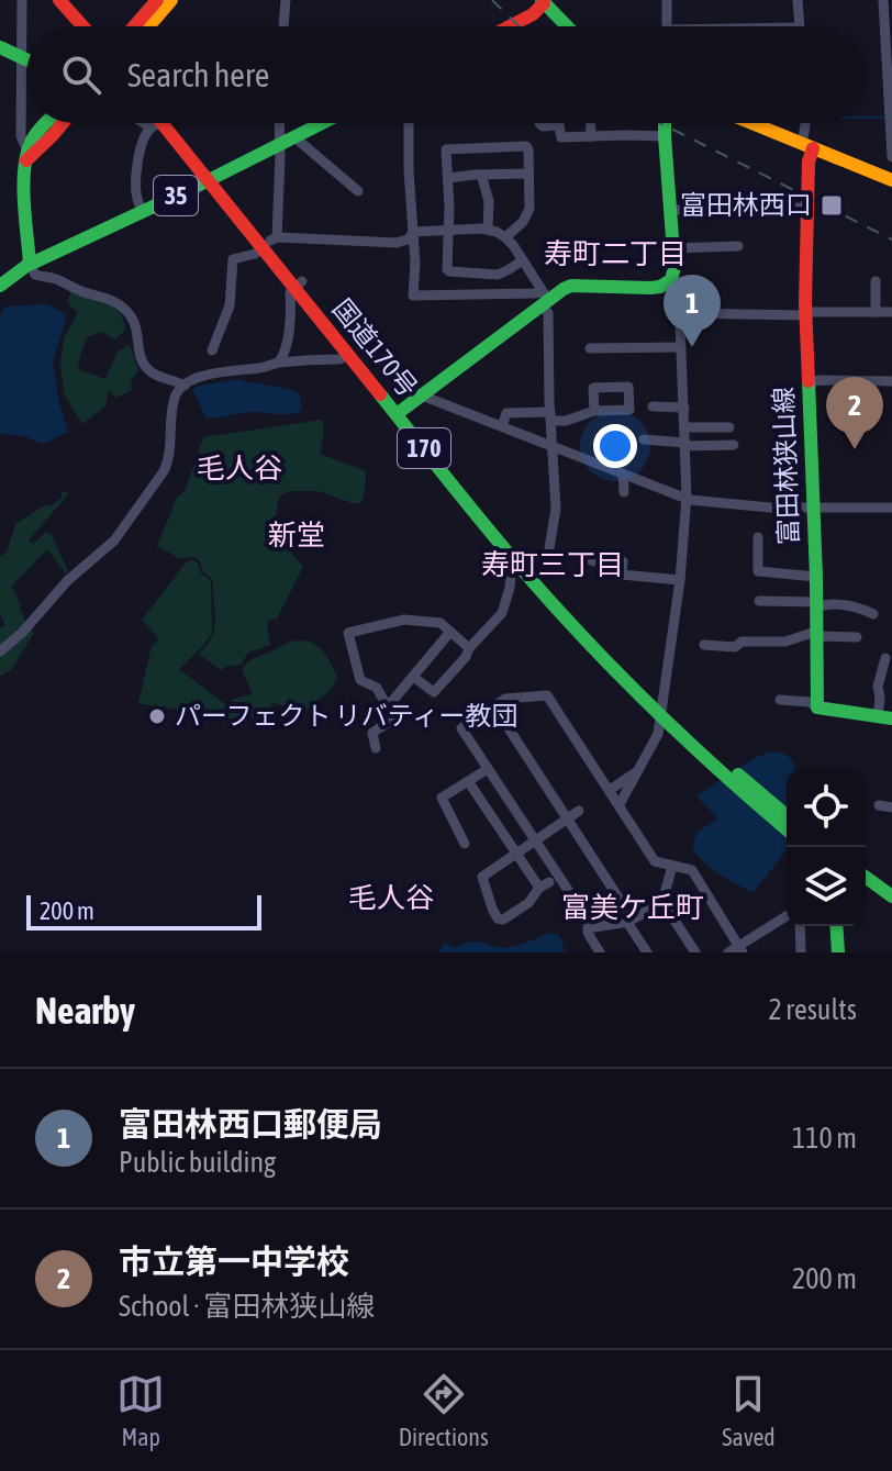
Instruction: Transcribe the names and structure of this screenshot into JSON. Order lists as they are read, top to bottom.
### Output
{
  "streets": {
    "main road": [
      "35",
      "国道170号",
      "170",
      "富田林狭山線"
    ]
  },
  "crossings": [
    ["35", "国道170号"]
  ],
  "districts": [
    "寿町二丁目",
    "毛人谷",
    "新堂",
    "寿町三丁目",
    "毛人谷",
    "富美ケ丘町"
  ],
  "places": {
    "transit": ["富田林西口"],
    "other": ["パーフェクト リバティー教団"]
  },
  "scale_bar": "200 m",
  "page": {
    "search": "Search here",
    "pins": ["1", "2"],
    "scale": "200 m",
    "heading": ["Nearby", "2 results"],
    "list": [
      {
        "mark": "1",
        "name": "富田林西口郵便局",
        "note": "Public building",
        "value": "110 m"
      },
      {
        "mark": "2",
        "name": "市立第一中学校",
        "note": "School · 富田林狭山線",
        "value": "200 m"
      }
    ],
    "nav": ["Map", "Directions", "Saved"]
  }
}
